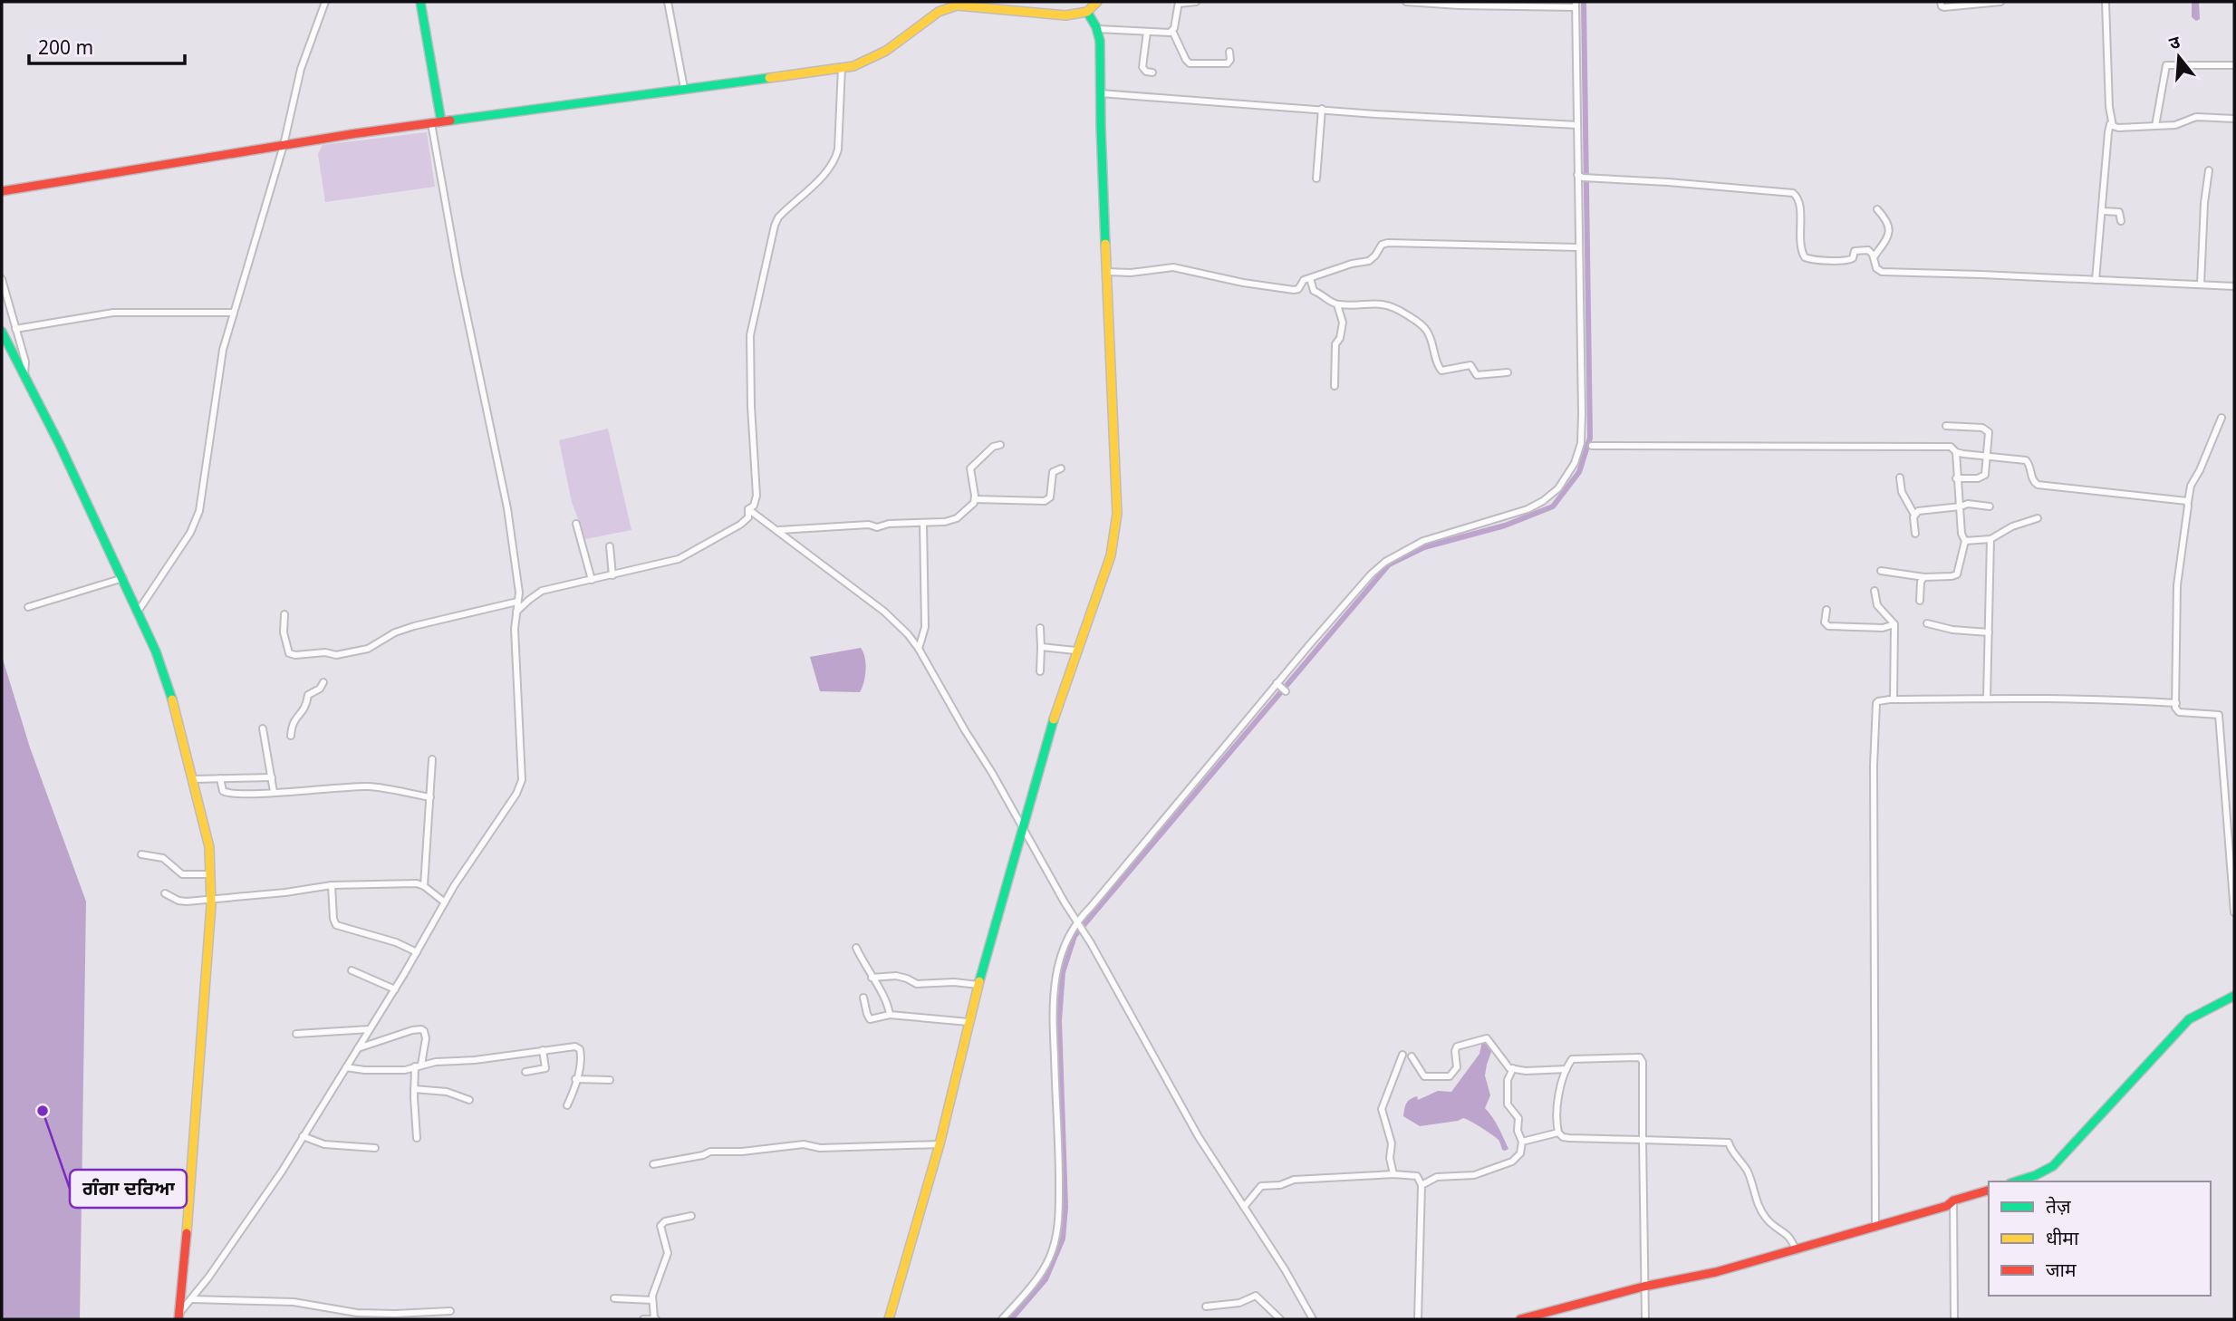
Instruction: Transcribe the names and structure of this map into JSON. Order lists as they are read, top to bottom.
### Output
{
  "places": ["ਗੰਗਾ ਦਰਿਆ"],
  "legend": ["तेज़", "धीमा", "जाम"],
  "scale_bar": "200 m",
  "north": "top"
}
